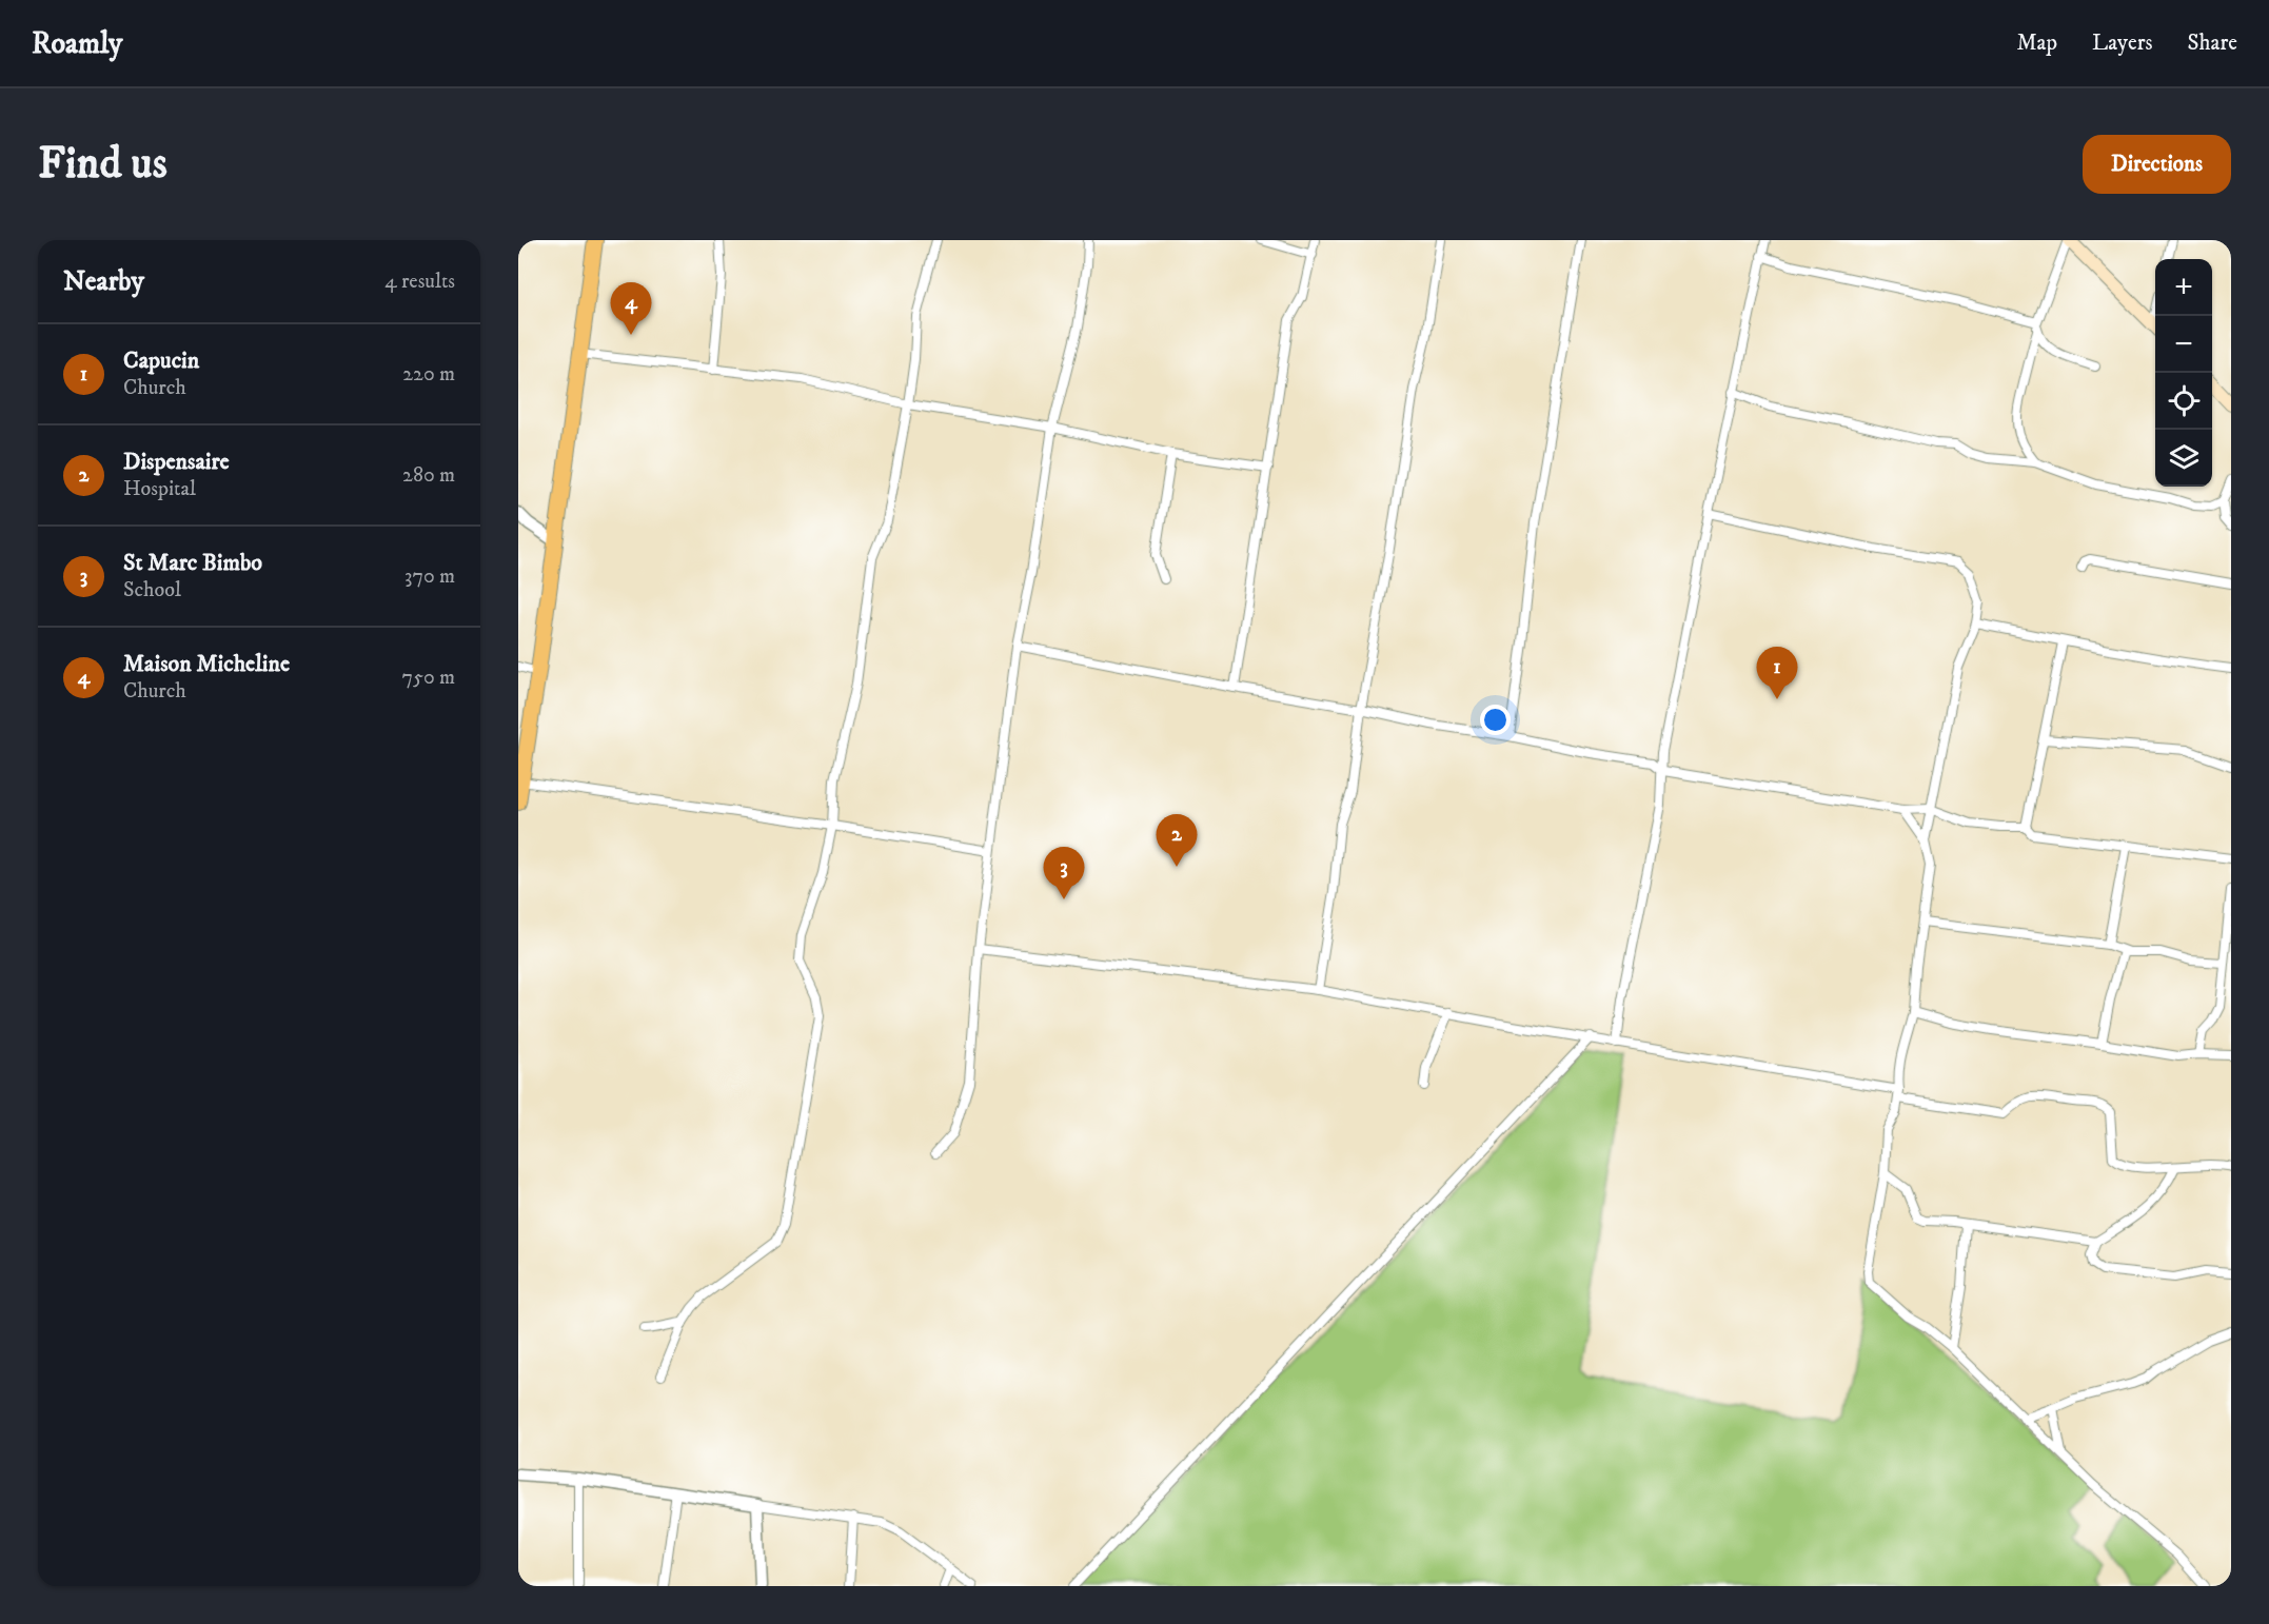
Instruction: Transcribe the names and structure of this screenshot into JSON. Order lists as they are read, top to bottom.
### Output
{
  "page": {
    "header": "Roamly",
    "nav": ["Map", "Layers", "Share"],
    "buttons": "Directions",
    "title": "Find us",
    "heading": ["Nearby", "4 results"],
    "map_buttons": ["+", "−"],
    "pins": [
      "4",
      "1",
      "2",
      "3"
    ],
    "list": [
      {
        "mark": "1",
        "name": "Capucin",
        "note": "Church",
        "value": "220 m"
      },
      {
        "mark": "2",
        "name": "Dispensaire",
        "note": "Hospital",
        "value": "280 m"
      },
      {
        "mark": "3",
        "name": "St Marc Bimbo",
        "note": "School",
        "value": "370 m"
      },
      {
        "mark": "4",
        "name": "Maison Micheline",
        "note": "Church",
        "value": "750 m"
      }
    ]
  }
}
